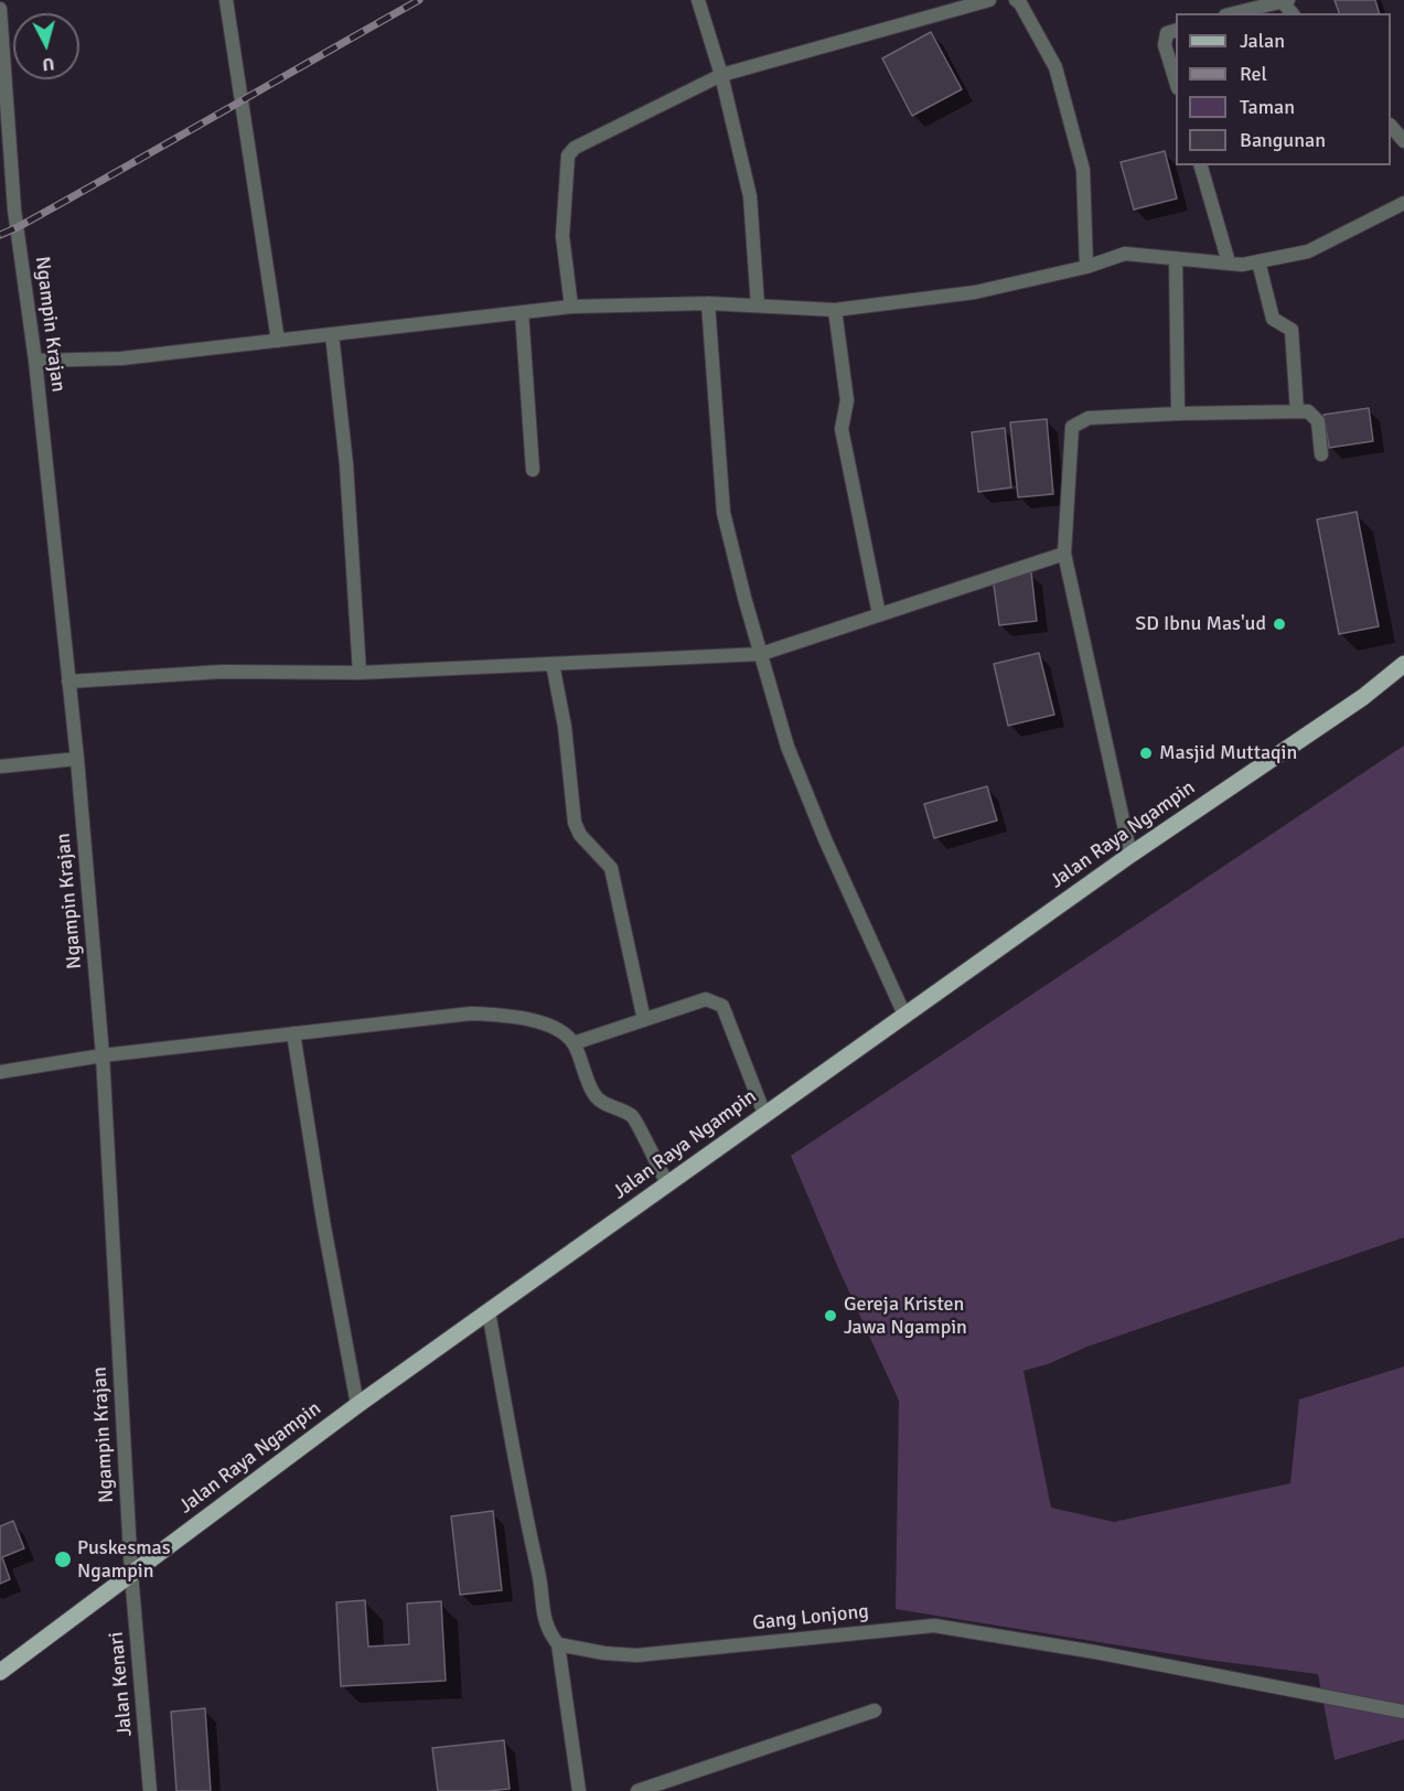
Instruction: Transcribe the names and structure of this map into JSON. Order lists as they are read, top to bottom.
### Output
{
  "streets": {
    "main road": ["Jalan Raya Ngampin"],
    "street": ["Ngampin Krajan", "Gang Lonjong", "Jalan Kenari"]
  },
  "crossings": [
    ["Ngampin Krajan", "Jalan Raya Ngampin"],
    ["Ngampin Krajan", "Jalan Kenari"],
    ["Jalan Raya Ngampin", "Jalan Kenari"]
  ],
  "places": [
    "SD Ibnu Mas'ud",
    "Masjid Muttaqin",
    "Gereja Kristen Jawa Ngampin",
    "Puskesmas Ngampin"
  ],
  "legend": [
    "Jalan",
    "Rel",
    "Taman",
    "Bangunan"
  ],
  "north": "bottom"
}
